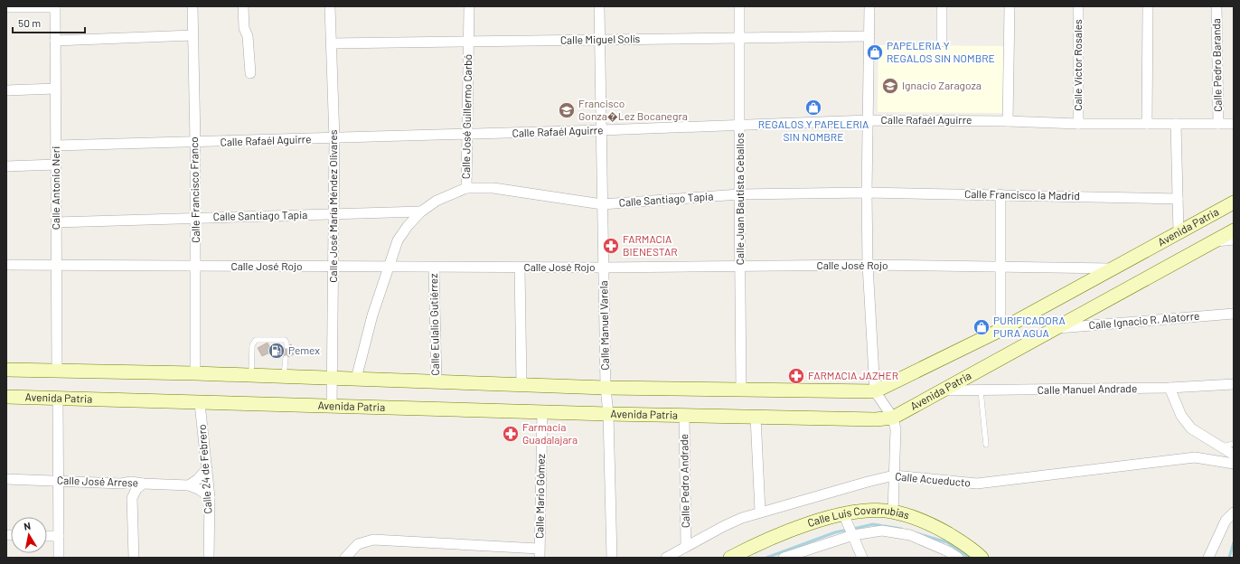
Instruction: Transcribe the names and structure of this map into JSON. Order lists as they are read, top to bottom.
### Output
{
  "streets": {
    "street": [
      "Calle Miguel Solís",
      "Calle Víctor Rosales",
      "Calle Pedro Baranda",
      "Calle José Guillermo Carbó",
      "Calle Rafaél Aguirre",
      "Calle Antonio Neri",
      "Calle Francisco Franco",
      "Calle Francisco la Madrid",
      "Calle Juan Bautista Ceballos",
      "Calle Santiago Tapia",
      "Calle José María Méndez Olivares",
      "Avenida Patria",
      "Calle José Rojo",
      "Calle Ignacio R. Alatorre",
      "Calle Eulalio Gutiérrez",
      "Calle Manuel Varela",
      "Calle Manuel Andrade",
      "Calle 24 de Febrero",
      "Calle Acueducto",
      "Calle Pedro Andrade",
      "Calle José Arrese",
      "Calle Mario Gómez",
      "Calle Luis Covarrubias"
    ]
  },
  "crossings": [
    ["Calle Miguel Solís", "Calle José Guillermo Carbó"],
    ["Calle Miguel Solís", "Calle Juan Bautista Ceballos"],
    ["Calle Miguel Solís", "Calle José María Méndez Olivares"],
    ["Calle Miguel Solís", "Calle Manuel Varela"],
    ["Calle Víctor Rosales", "Calle Rafaél Aguirre"],
    ["Calle Pedro Baranda", "Calle Rafaél Aguirre"],
    ["Calle José Guillermo Carbó", "Calle Rafaél Aguirre"],
    ["Calle José Guillermo Carbó", "Calle Santiago Tapia"],
    ["Calle José Guillermo Carbó", "Avenida Patria"],
    ["Calle José Guillermo Carbó", "Calle José Rojo"],
    ["Calle Rafaél Aguirre", "Calle Antonio Neri"],
    ["Calle Rafaél Aguirre", "Calle Francisco Franco"],
    ["Calle Rafaél Aguirre", "Calle Juan Bautista Ceballos"],
    ["Calle Rafaél Aguirre", "Calle José María Méndez Olivares"],
    ["Calle Rafaél Aguirre", "Calle Manuel Varela"],
    ["Calle Antonio Neri", "Calle Santiago Tapia"],
    ["Calle Antonio Neri", "Avenida Patria"],
    ["Calle Antonio Neri", "Calle José Rojo"],
    ["Calle Francisco Franco", "Calle Santiago Tapia"],
    ["Calle Francisco Franco", "Avenida Patria"],
    ["Calle Francisco Franco", "Calle José Rojo"],
    ["Calle Francisco la Madrid", "Calle Santiago Tapia"],
    ["Calle Juan Bautista Ceballos", "Calle Santiago Tapia"],
    ["Calle Juan Bautista Ceballos", "Avenida Patria"],
    ["Calle Juan Bautista Ceballos", "Calle José Rojo"],
    ["Calle Santiago Tapia", "Calle José María Méndez Olivares"],
    ["Calle Santiago Tapia", "Calle Manuel Varela"],
    ["Calle José María Méndez Olivares", "Avenida Patria"],
    ["Calle José María Méndez Olivares", "Calle José Rojo"],
    ["Avenida Patria", "Calle José Rojo"],
    ["Avenida Patria", "Calle Ignacio R. Alatorre"],
    ["Avenida Patria", "Calle Eulalio Gutiérrez"],
    ["Avenida Patria", "Calle Manuel Varela"],
    ["Avenida Patria", "Calle Manuel Andrade"],
    ["Avenida Patria", "Calle 24 de Febrero"],
    ["Avenida Patria", "Calle Pedro Andrade"],
    ["Avenida Patria", "Calle Mario Gómez"],
    ["Calle José Rojo", "Calle Eulalio Gutiérrez"],
    ["Calle José Rojo", "Calle Manuel Varela"],
    ["Calle 24 de Febrero", "Calle José Arrese"],
    ["Calle Acueducto", "Calle Pedro Andrade"]
  ],
  "places": {
    "shop": ["PAPELERIA Y REGALOS SIN NOMBRE", "REGALOS Y PAPELERIA SIN NOMBRE", "PURIFICADORA PURA AGUA"],
    "school or university": ["Ignacio Zaragoza", "Francisco Gonza�Lez Bocanegra"],
    "pharmacy": ["FARMACIA BIENESTAR", "FARMACIA JAZHER", "Farmacia Guadalajara"],
    "fuel station": ["Pemex"]
  },
  "scale_bar": "50 m",
  "north": "top"
}
